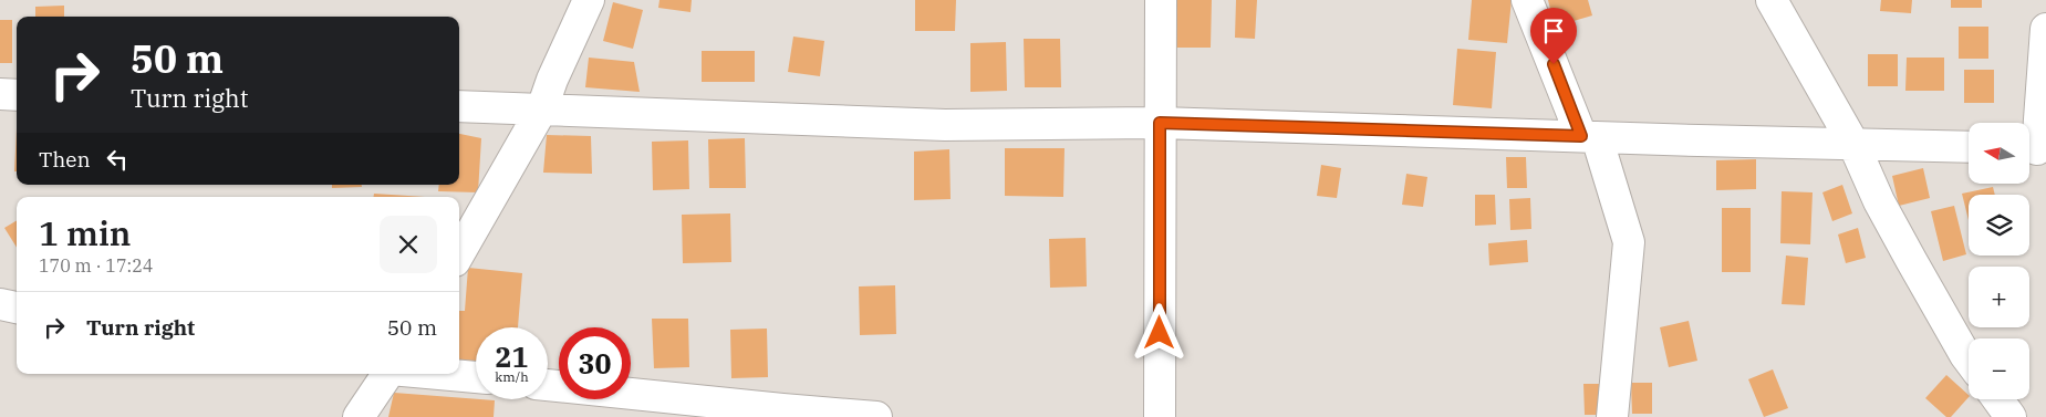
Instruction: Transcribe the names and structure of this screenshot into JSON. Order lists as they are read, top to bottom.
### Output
{
  "north": "left",
  "page": {
    "turn": ["50 m", "Turn right"],
    "map_buttons": ["+", "−"],
    "then": "Then",
    "heading": ["1 min", "170 m · 17:24"],
    "list": [
      {
        "name": "Turn right",
        "value": "50 m"
      }
    ],
    "speed": "21 km/h",
    "limit": "30"
  }
}
